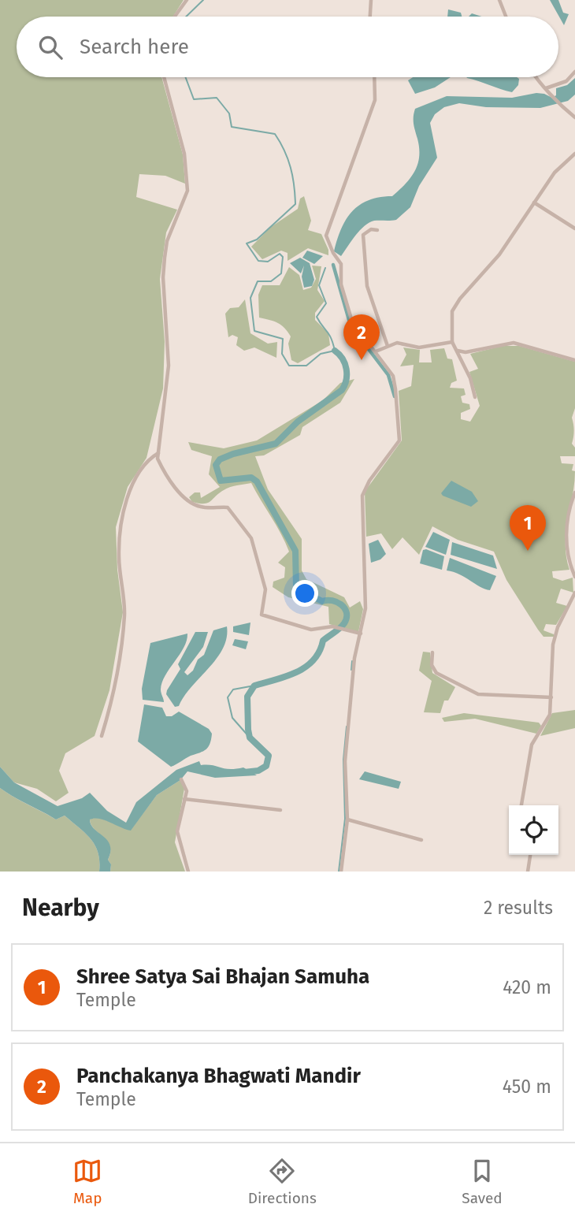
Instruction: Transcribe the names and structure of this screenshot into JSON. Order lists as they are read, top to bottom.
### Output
{
  "page": {
    "search": "Search here",
    "pins": ["2", "1"],
    "heading": ["Nearby", "2 results"],
    "list": [
      {
        "mark": "1",
        "name": "Shree Satya Sai Bhajan Samuha",
        "note": "Temple",
        "value": "420 m"
      },
      {
        "mark": "2",
        "name": "Panchakanya Bhagwati Mandir",
        "note": "Temple",
        "value": "450 m"
      }
    ],
    "nav": ["Map", "Directions", "Saved"]
  }
}
